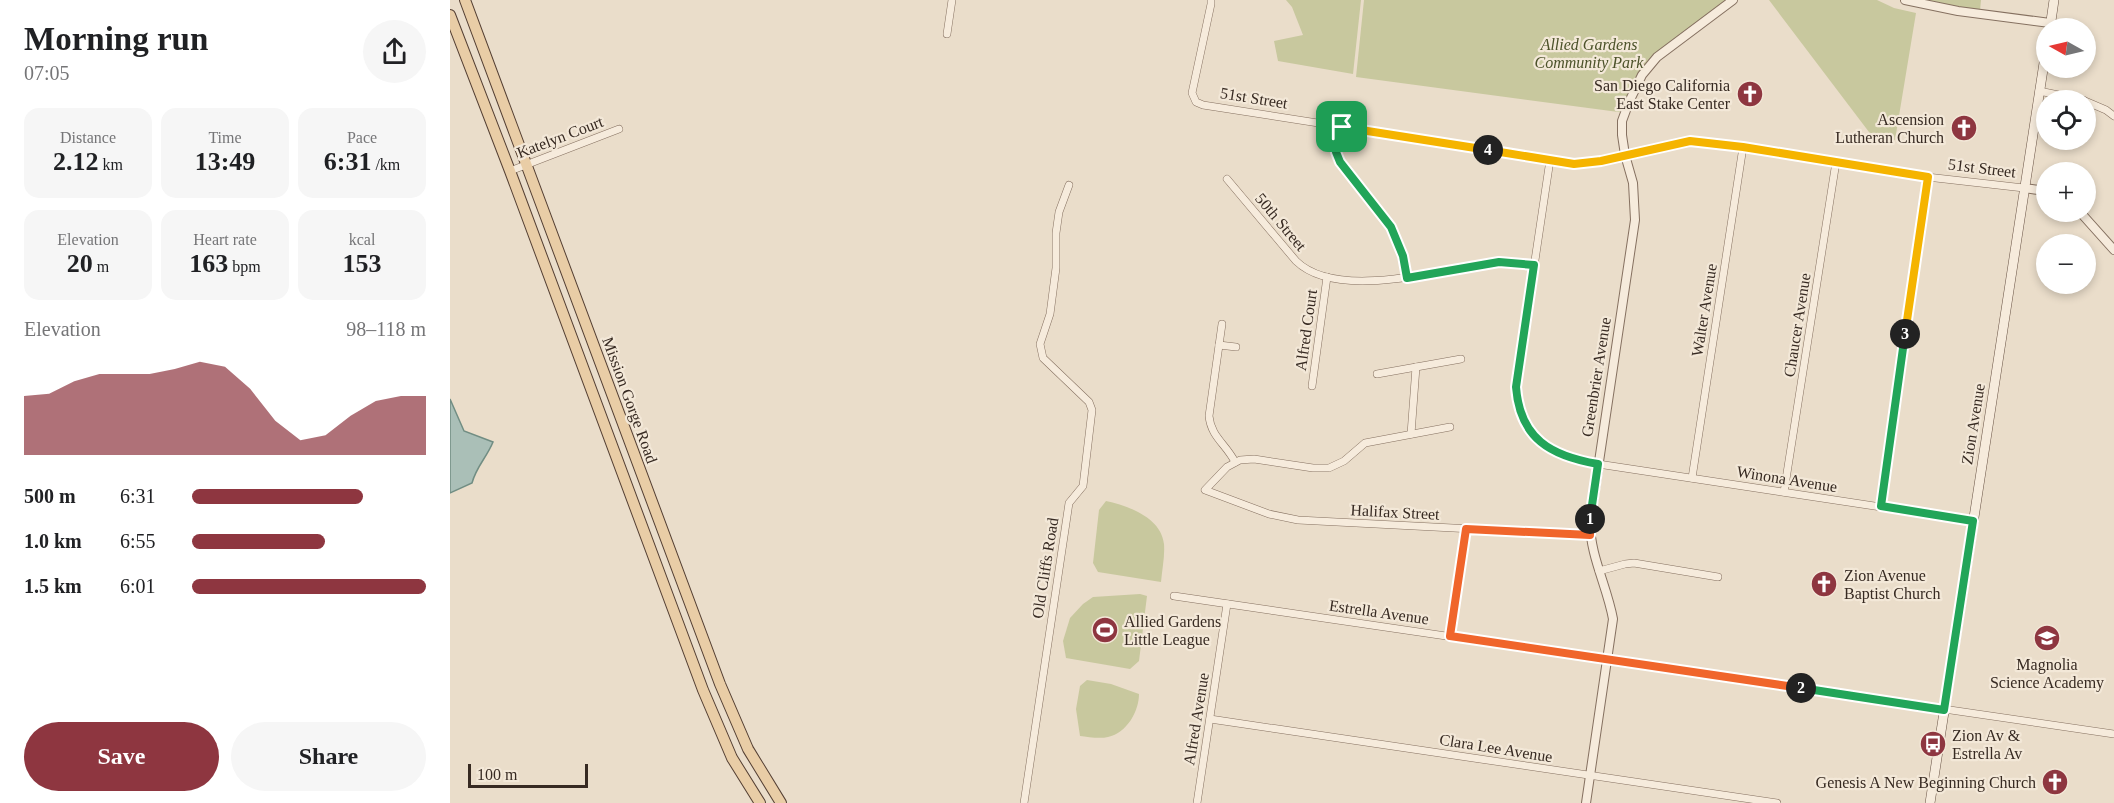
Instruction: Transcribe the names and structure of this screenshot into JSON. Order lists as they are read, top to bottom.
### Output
{
  "streets": {
    "main road": ["Mission Gorge Road", "Zion Avenue"],
    "street": [
      "51st Street",
      "Katelyn Court",
      "50th Street",
      "Walter Avenue",
      "Chaucer Avenue",
      "Alfred Court",
      "Greenbrier Avenue",
      "Winona Avenue",
      "Halifax Street",
      "Old Cliffs Road",
      "Estrella Avenue",
      "Alfred Avenue",
      "Clara Lee Avenue"
    ]
  },
  "crossings": [
    ["51st Street", "Walter Avenue"],
    ["51st Street", "Chaucer Avenue"],
    ["51st Street", "Greenbrier Avenue"],
    ["51st Street", "Zion Avenue"],
    ["51st Street", "Winona Avenue"],
    ["Katelyn Court", "Mission Gorge Road"],
    ["50th Street", "Alfred Court"],
    ["50th Street", "Winona Avenue"],
    ["Walter Avenue", "Winona Avenue"],
    ["Chaucer Avenue", "Winona Avenue"],
    ["Greenbrier Avenue", "Winona Avenue"],
    ["Greenbrier Avenue", "Halifax Street"],
    ["Greenbrier Avenue", "Estrella Avenue"],
    ["Greenbrier Avenue", "Clara Lee Avenue"],
    ["Zion Avenue", "Winona Avenue"],
    ["Zion Avenue", "Estrella Avenue"],
    ["Estrella Avenue", "Alfred Avenue"],
    ["Alfred Avenue", "Clara Lee Avenue"]
  ],
  "parks": ["Allied Gardens Community Park"],
  "places": {
    "church": [
      "San Diego California East Stake Center",
      "Ascension Lutheran Church",
      "Zion Avenue Baptist Church",
      "Genesis A New Beginning Church"
    ],
    "sports": ["Allied Gardens Little League"],
    "school or university": ["Magnolia Science Academy"],
    "bus stop": ["Zion Av & Estrella Av"]
  },
  "scale_bar": "100 m",
  "north": "left",
  "page": {
    "heading": ["Morning run", "07:05"],
    "map_buttons": ["+", "−"],
    "stats": [
      ["Distance", "2.12 km"],
      ["Time", "13:49"],
      ["Pace", "6:31 /km"],
      ["Elevation", "20 m"],
      ["Heart rate", "163 bpm"],
      ["kcal", "153"]
    ],
    "pins": [
      "4",
      "3",
      "1",
      "2"
    ],
    "chart": ["Elevation", "98–118 m"],
    "list": [
      {
        "name": "500 m",
        "note": "6:31"
      },
      {
        "name": "1.0 km",
        "note": "6:55"
      },
      {
        "name": "1.5 km",
        "note": "6:01"
      }
    ],
    "buttons": ["Save", "Share"],
    "scale": "100 m"
  }
}
